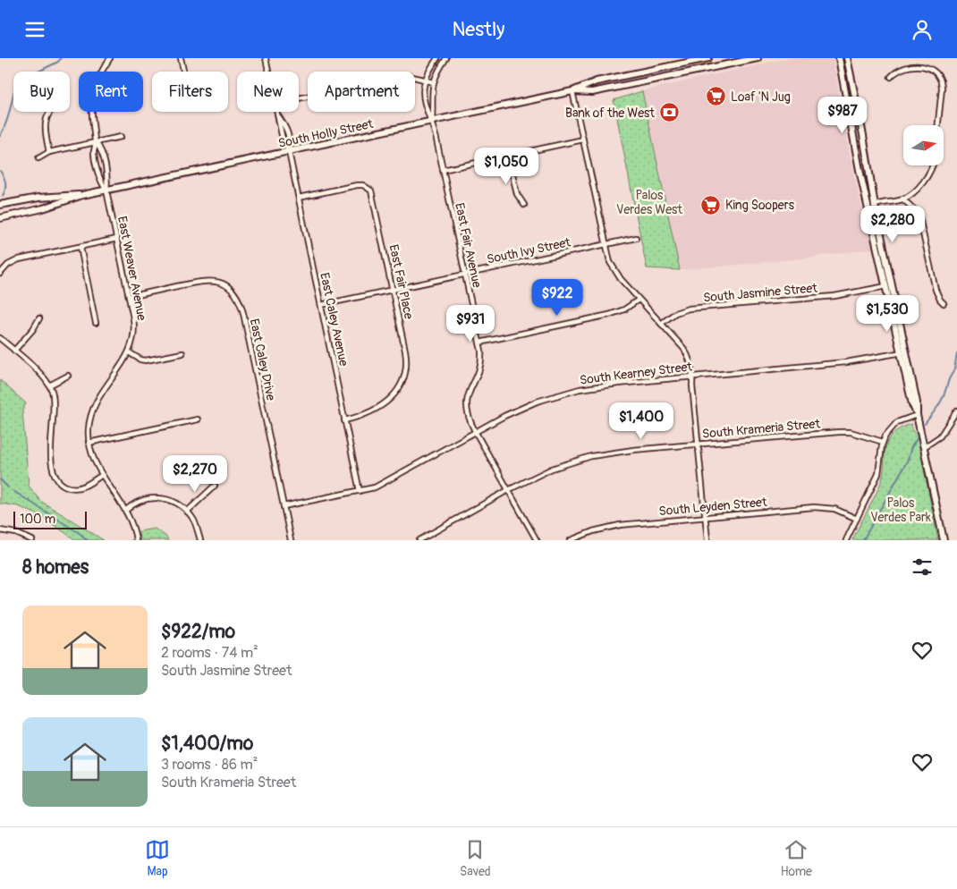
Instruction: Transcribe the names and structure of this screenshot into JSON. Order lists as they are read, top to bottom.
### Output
{
  "streets": {
    "main road": ["South Holly Street"],
    "street": [
      "East Fair Avenue",
      "South Ivy Street",
      "East Weaver Avenue",
      "East Fair Place",
      "South Jasmine Street",
      "East Caley Avenue",
      "East Caley Drive",
      "South Kearney Street",
      "South Krameria Street",
      "South Leyden Street"
    ]
  },
  "crossings": [
    ["South Holly Street", "East Fair Avenue"],
    ["South Holly Street", "East Weaver Avenue"],
    ["South Holly Street", "East Caley Avenue"],
    ["East Fair Avenue", "South Ivy Street"],
    ["East Fair Avenue", "South Kearney Street"],
    ["East Fair Avenue", "South Krameria Street"],
    ["South Ivy Street", "East Fair Place"],
    ["South Ivy Street", "East Caley Avenue"],
    ["East Weaver Avenue", "East Caley Drive"],
    ["East Fair Place", "East Caley Avenue"],
    ["East Caley Avenue", "South Kearney Street"],
    ["East Caley Drive", "South Kearney Street"]
  ],
  "parks": ["Palos Verdes West", "Palos Verdes Park"],
  "places": {
    "supermarket": ["Loaf 'N Jug", "King Soopers"],
    "bank": ["Bank of the West"]
  },
  "scale_bar": "100 m",
  "north": "right",
  "page": {
    "header": "Nestly",
    "chip": [
      "Buy",
      "Rent",
      "Filters",
      "New",
      "Apartment"
    ],
    "price": [
      "$987",
      "$1,050",
      "$2,280",
      "$922",
      "$1,530",
      "$931",
      "$1,400",
      "$2,270"
    ],
    "scale": "100 m",
    "heading": "8 homes",
    "list": [
      {
        "name": "$922/mo",
        "note": "2 rooms · 74 m² · South Jasmine Street"
      },
      {
        "name": "$1,400/mo",
        "note": "3 rooms · 86 m² · South Krameria Street"
      }
    ],
    "tabs": ["Map", "Saved", "Home"]
  }
}
